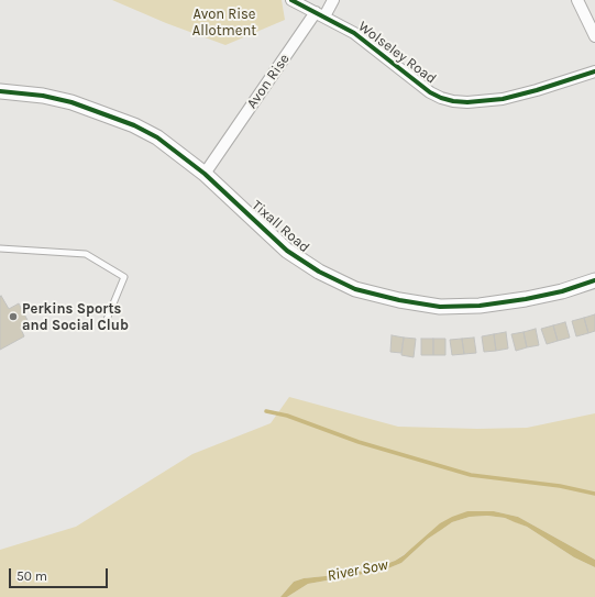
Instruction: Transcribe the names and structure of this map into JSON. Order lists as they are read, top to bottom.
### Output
{
  "streets": {
    "street": ["Wolseley Road", "Avon Rise", "Tixall Road"]
  },
  "crossings": [
    ["Wolseley Road", "Avon Rise"],
    ["Avon Rise", "Tixall Road"]
  ],
  "water": ["River Sow"],
  "parks": ["Avon Rise Allotment"],
  "places": ["Perkins Sports and Social Club"],
  "scale_bar": "50 m"
}
